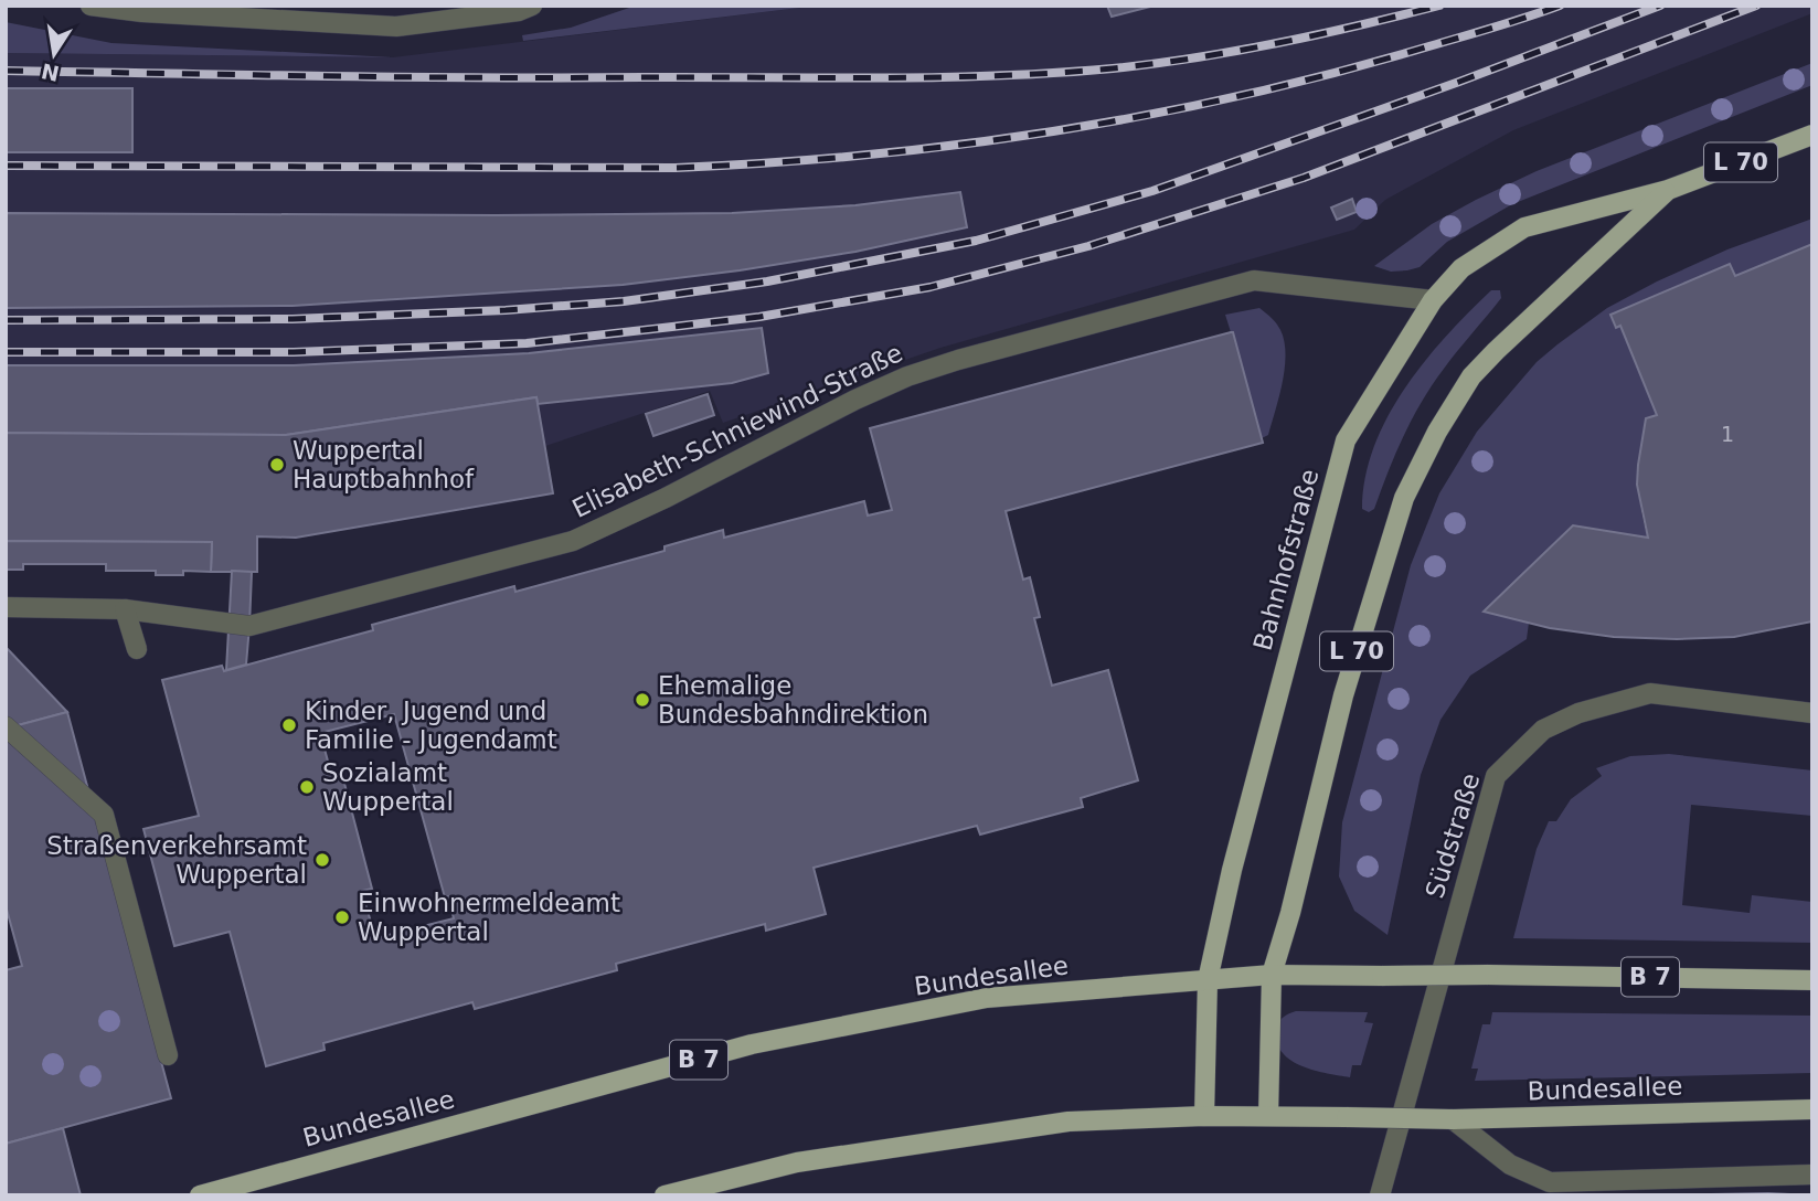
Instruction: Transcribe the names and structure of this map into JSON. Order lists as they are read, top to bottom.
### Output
{
  "streets": {
    "main road": [
      "L 70",
      "Bahnhofstraße",
      "Bundesallee",
      "B 7"
    ],
    "street": ["Elisabeth-Schniewind-Straße", "Südstraße"]
  },
  "crossings": [
    ["Elisabeth-Schniewind-Straße", "Bahnhofstraße"],
    ["Bahnhofstraße", "Bundesallee"]
  ],
  "places": [
    "Wuppertal Hauptbahnhof",
    "Ehemalige Bundesbahndirektion",
    "Kinder, Jugend und Familie - Jugendamt",
    "Sozialamt Wuppertal",
    "Straßenverkehrsamt Wuppertal",
    "Einwohnermeldeamt Wuppertal"
  ],
  "house_numbers": ["1"],
  "north": "bottom"
}
